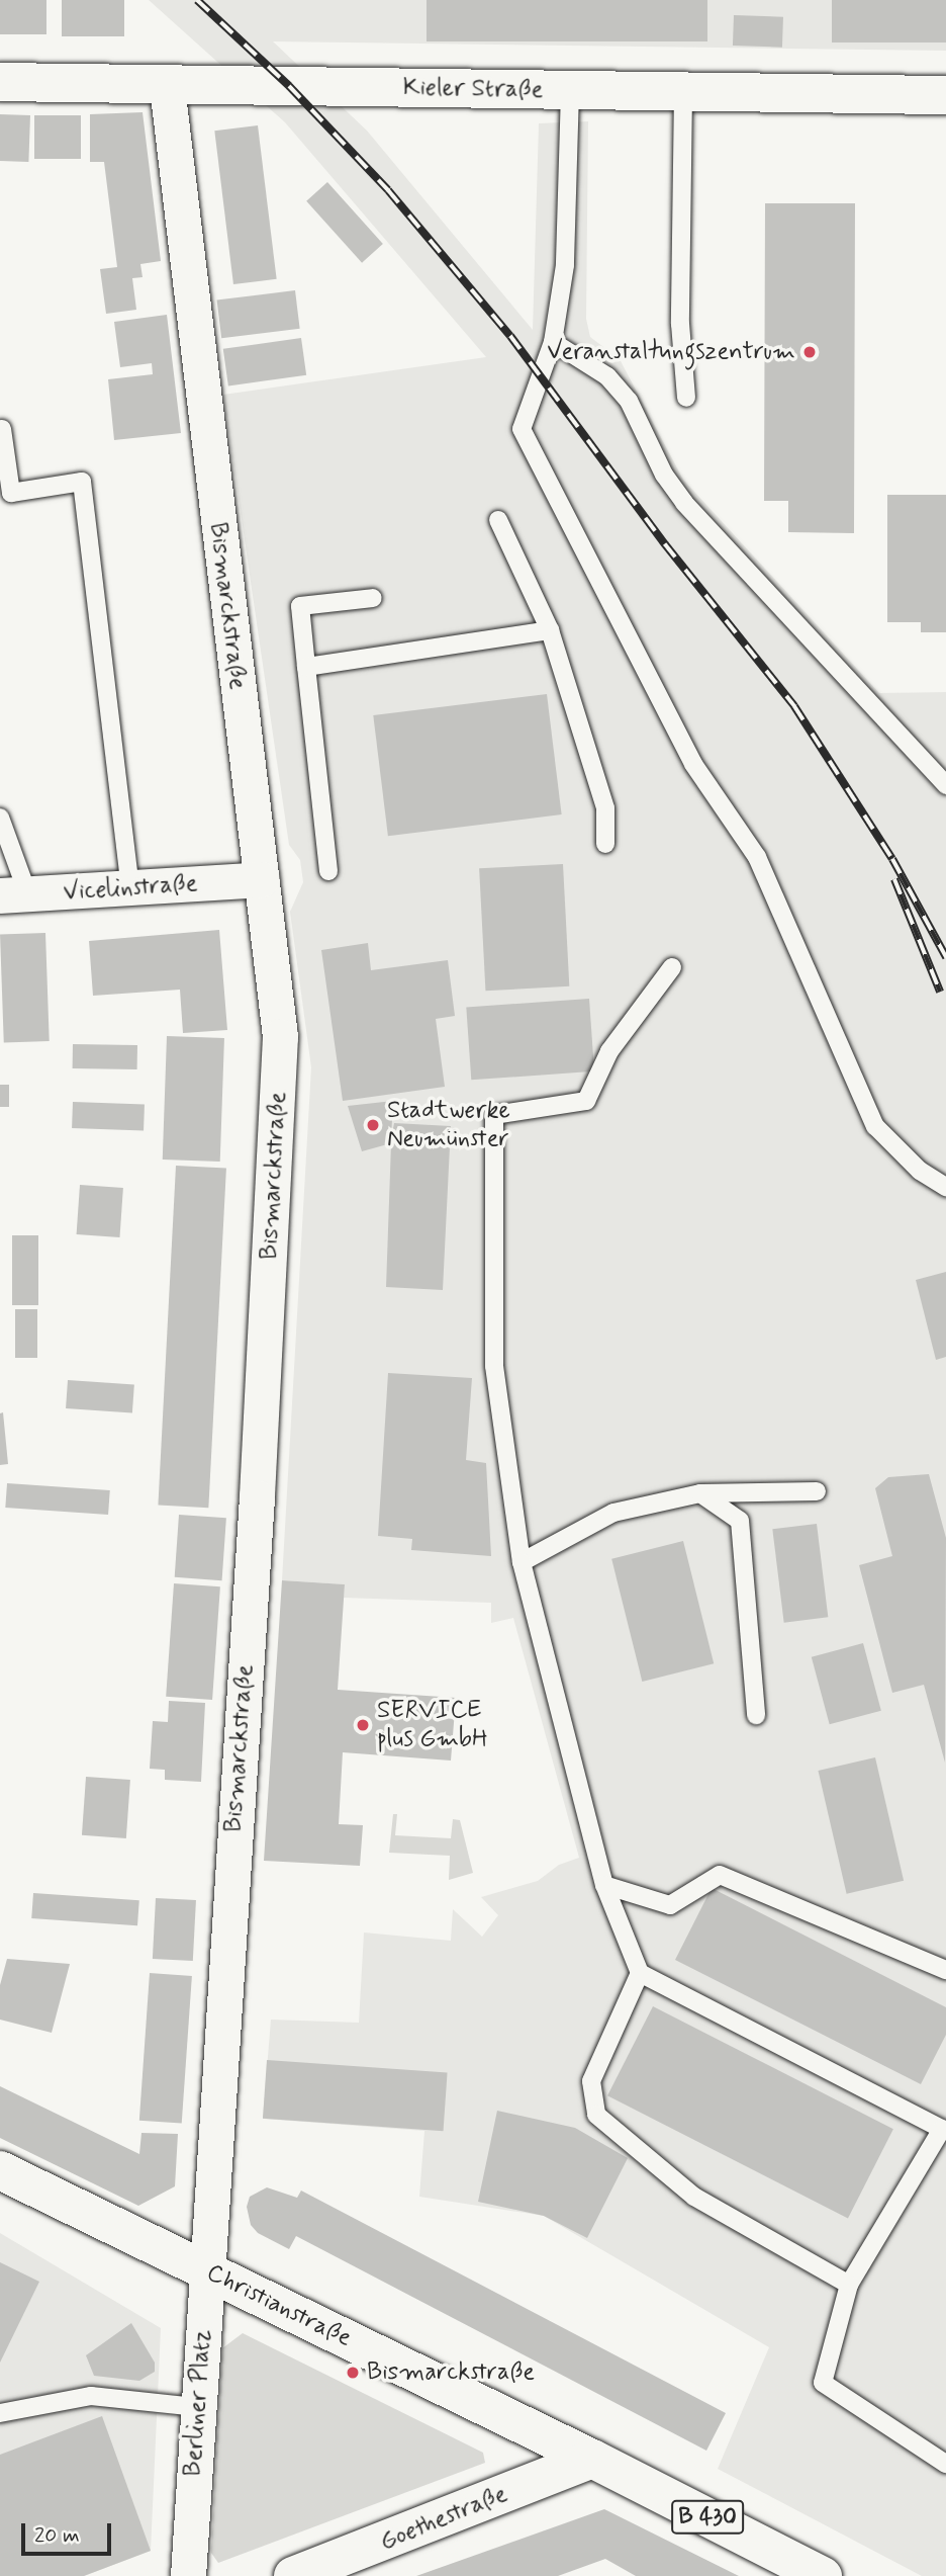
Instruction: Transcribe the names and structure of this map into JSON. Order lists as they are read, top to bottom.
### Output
{
  "streets": {
    "street": [
      "Kieler Straße",
      "Bismarckstraße",
      "Vicelinstraße",
      "Christianstraße",
      "Berliner Platz",
      "B 430",
      "Goethestraße"
    ]
  },
  "crossings": [
    ["Kieler Straße", "Bismarckstraße"],
    ["Bismarckstraße", "Vicelinstraße"],
    ["Bismarckstraße", "Christianstraße"],
    ["Bismarckstraße", "Berliner Platz"],
    ["Christianstraße", "Berliner Platz"],
    ["Christianstraße", "Goethestraße"]
  ],
  "places": [
    "Veranstaltungszentrum",
    "Stadtwerke Neumünster",
    "SERVICE plus GmbH",
    "Bismarckstraße"
  ],
  "scale_bar": "20 m"
}
